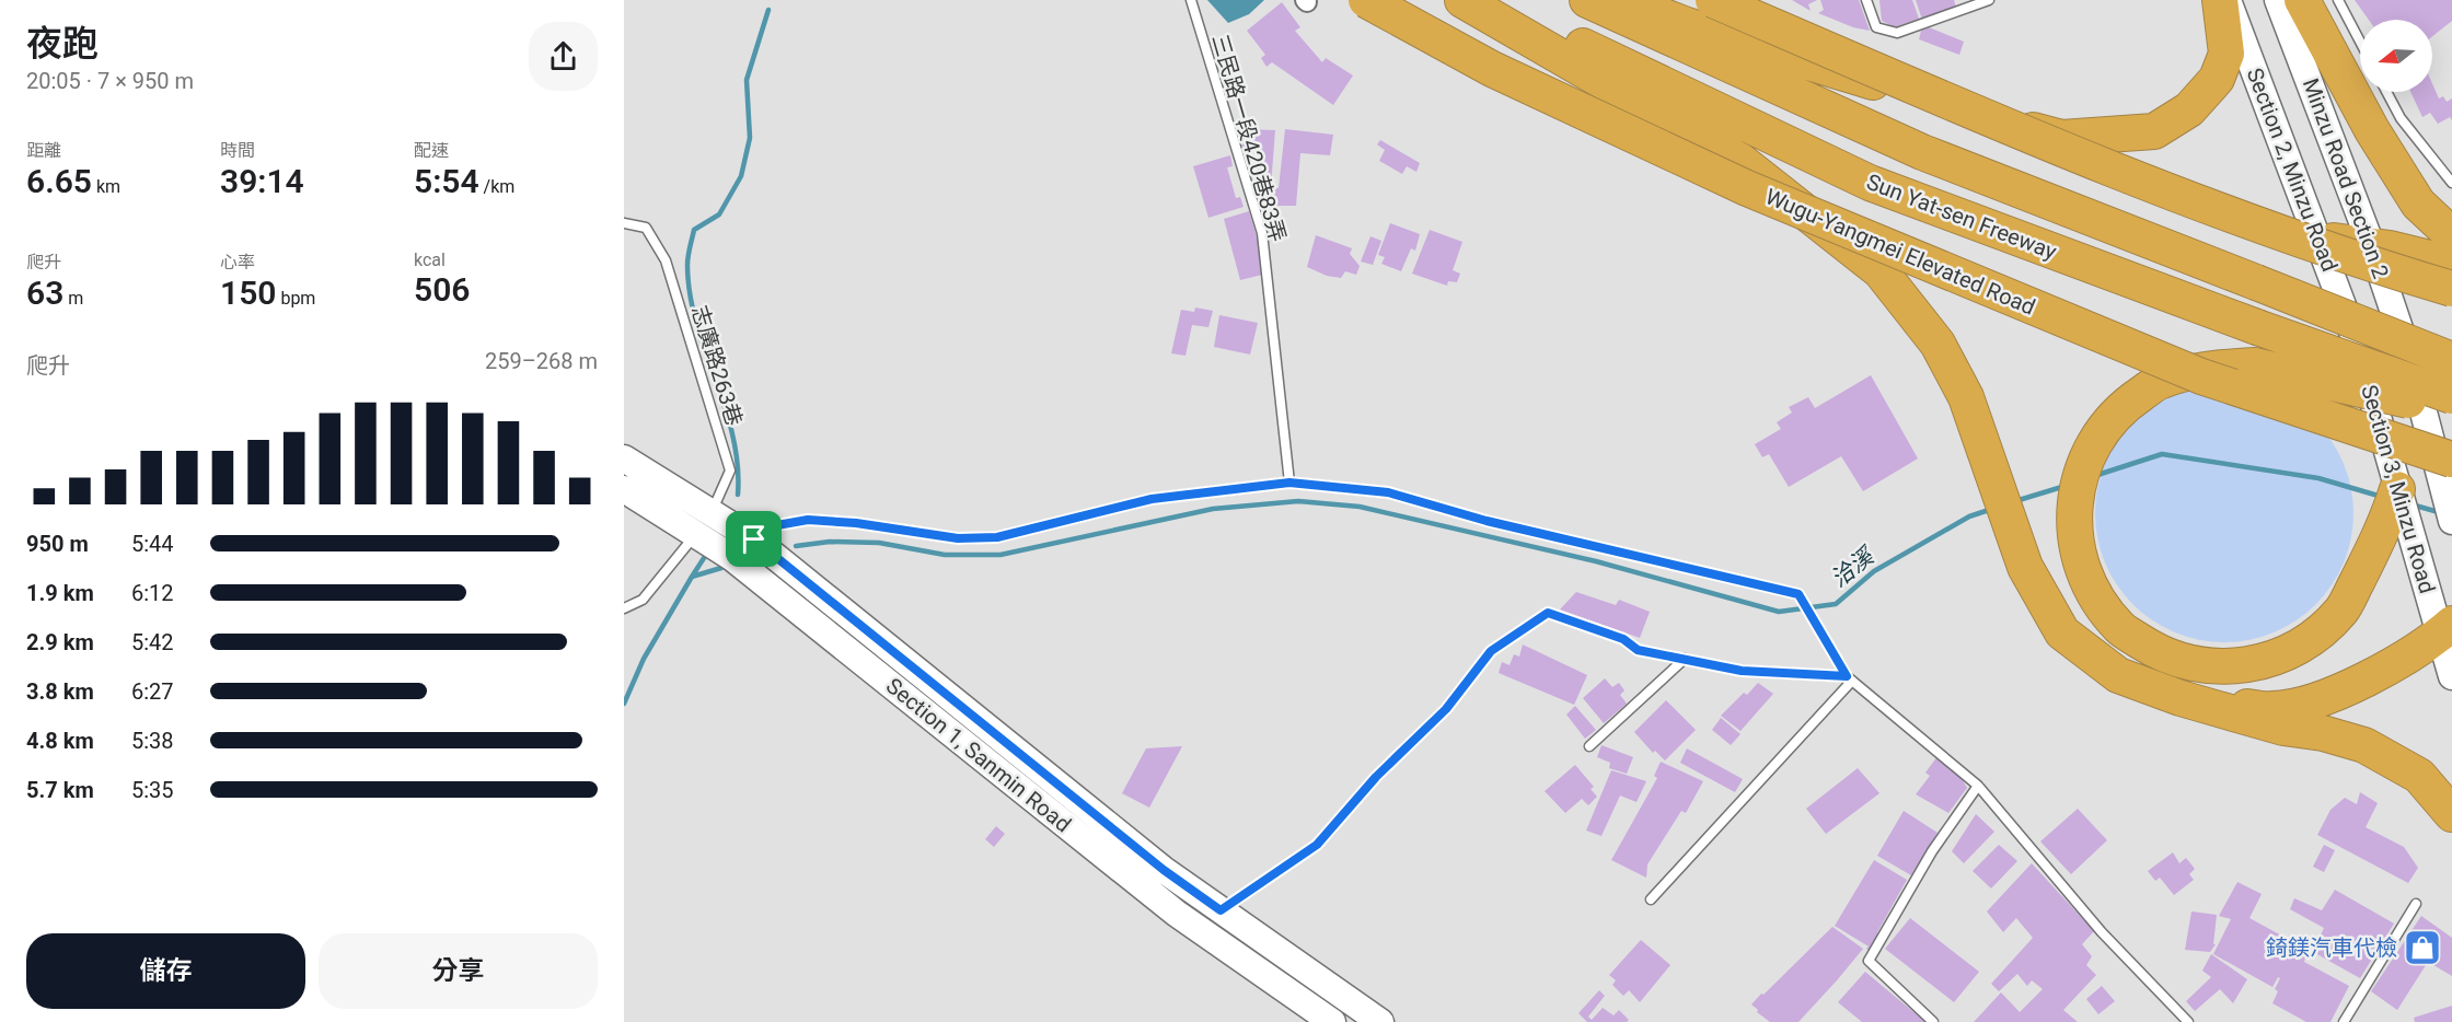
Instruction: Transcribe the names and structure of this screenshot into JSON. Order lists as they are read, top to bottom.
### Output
{
  "streets": {
    "highway": ["Sun Yat-sen Freeway", "Wugu-Yangmei Elevated Road"],
    "street": [
      "Section 2, Minzu Road",
      "Minzu Road Section 2",
      "Section 3, Minzu Road",
      "Section 1, Sanmin Road"
    ],
    "lane": ["三民路一段420巷83弄", "志廣路263巷"]
  },
  "crossings": [
    ["Section 2, Minzu Road", "Section 3, Minzu Road"],
    ["Minzu Road Section 2", "Section 3, Minzu Road"],
    ["志廣路263巷", "Section 1, Sanmin Road"]
  ],
  "water": ["洽溪"],
  "places": {
    "shop": ["錡鎂汽車代檢"]
  },
  "north": "left",
  "page": {
    "heading": ["夜跑", "20:05 · 7 × 950 m"],
    "stats": [
      ["距離", "6.65 km"],
      ["時間", "39:14"],
      ["配速", "5:54 /km"],
      ["爬升", "63 m"],
      ["心率", "150 bpm"],
      ["kcal", "506"]
    ],
    "chart": ["爬升", "259–268 m"],
    "list": [
      {
        "name": "950 m",
        "note": "5:44"
      },
      {
        "name": "1.9 km",
        "note": "6:12"
      },
      {
        "name": "2.9 km",
        "note": "5:42"
      },
      {
        "name": "3.8 km",
        "note": "6:27"
      },
      {
        "name": "4.8 km",
        "note": "5:38"
      },
      {
        "name": "5.7 km",
        "note": "5:35"
      }
    ],
    "buttons": ["儲存", "分享"]
  }
}
